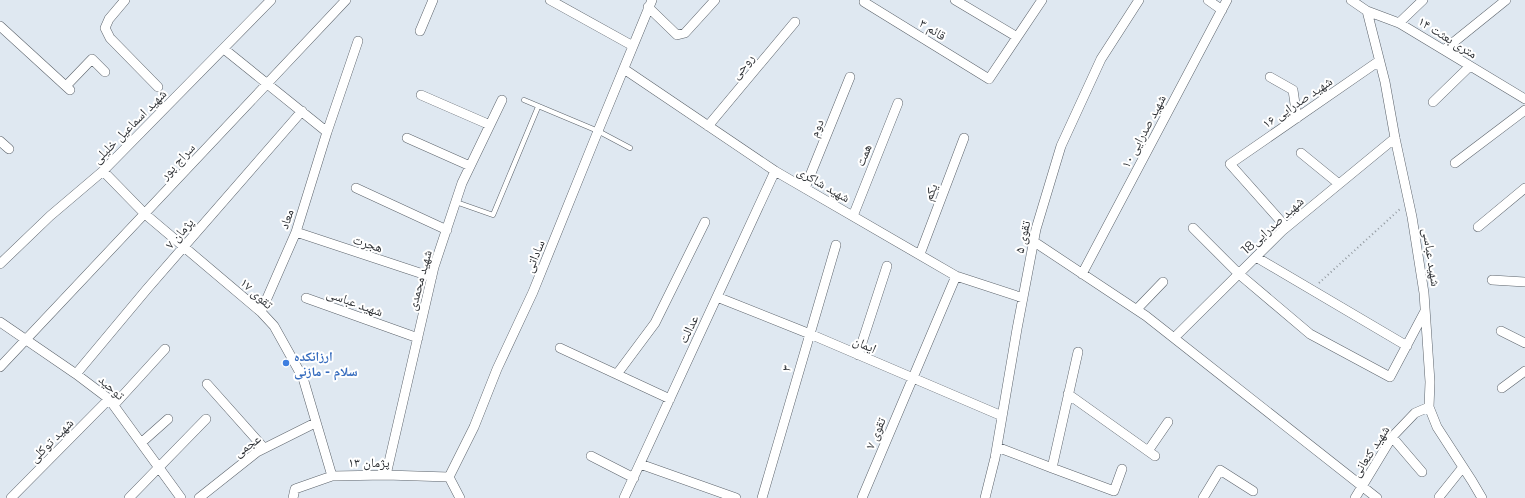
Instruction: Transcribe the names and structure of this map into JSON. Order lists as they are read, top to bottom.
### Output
{
  "streets": {
    "street": [
      "قائم ۳",
      "۱۴ متری بعثت",
      "روحی",
      "شهید صدرایی ۱۶",
      "شهید اسماعیل خلیلی",
      "دوم",
      "شهید صدرایی ۱۰",
      "همت",
      "سراج پور",
      "شهید شاکری",
      "یکم",
      "معاد",
      "شهید صدرایی18",
      "پژمان ۷",
      "تقوی ۵",
      "هجرت",
      "ساداتی",
      "شهید عباسی",
      "شهید محمدی",
      "تقوی ۱۷",
      "عدالت",
      "ایمان",
      "۳",
      "توحید",
      "تقوی ۷",
      "شهید توکلی",
      "عجمی",
      "شهید کنعانی",
      "پژمان ۱۳"
    ]
  },
  "crossings": [
    ["۱۴ متری بعثت", "شهید عباسی"],
    ["روحی", "شهید شاکری"],
    ["شهید صدرایی ۱۶", "شهید صدرایی18"],
    ["شهید صدرایی ۱۶", "شهید عباسی"],
    ["شهید اسماعیل خلیلی", "تقوی ۱۷"],
    ["دوم", "شهید شاکری"],
    ["همت", "شهید شاکری"],
    ["سراج پور", "تقوی ۱۷"],
    ["سراج پور", "توحید"],
    ["شهید شاکری", "یکم"],
    ["شهید شاکری", "تقوی ۵"],
    ["شهید شاکری", "ساداتی"],
    ["شهید شاکری", "عدالت"],
    ["شهید شاکری", "تقوی ۷"],
    ["معاد", "هجرت"],
    ["معاد", "تقوی ۱۷"],
    ["شهید صدرایی18", "شهید عباسی"],
    ["پژمان ۷", "تقوی ۱۷"],
    ["پژمان ۷", "توحید"],
    ["تقوی ۵", "ایمان"],
    ["هجرت", "شهید محمدی"],
    ["ساداتی", "پژمان ۱۳"],
    ["شهید عباسی", "شهید محمدی"],
    ["شهید عباسی", "شهید کنعانی"],
    ["شهید محمدی", "پژمان ۱۳"],
    ["تقوی ۱۷", "عجمی"],
    ["تقوی ۱۷", "پژمان ۱۳"],
    ["عدالت", "ایمان"],
    ["ایمان", "۳"],
    ["ایمان", "تقوی ۷"],
    ["توحید", "شهید توکلی"]
  ],
  "places": ["ارزانکده سلام - مازنی"]
}
